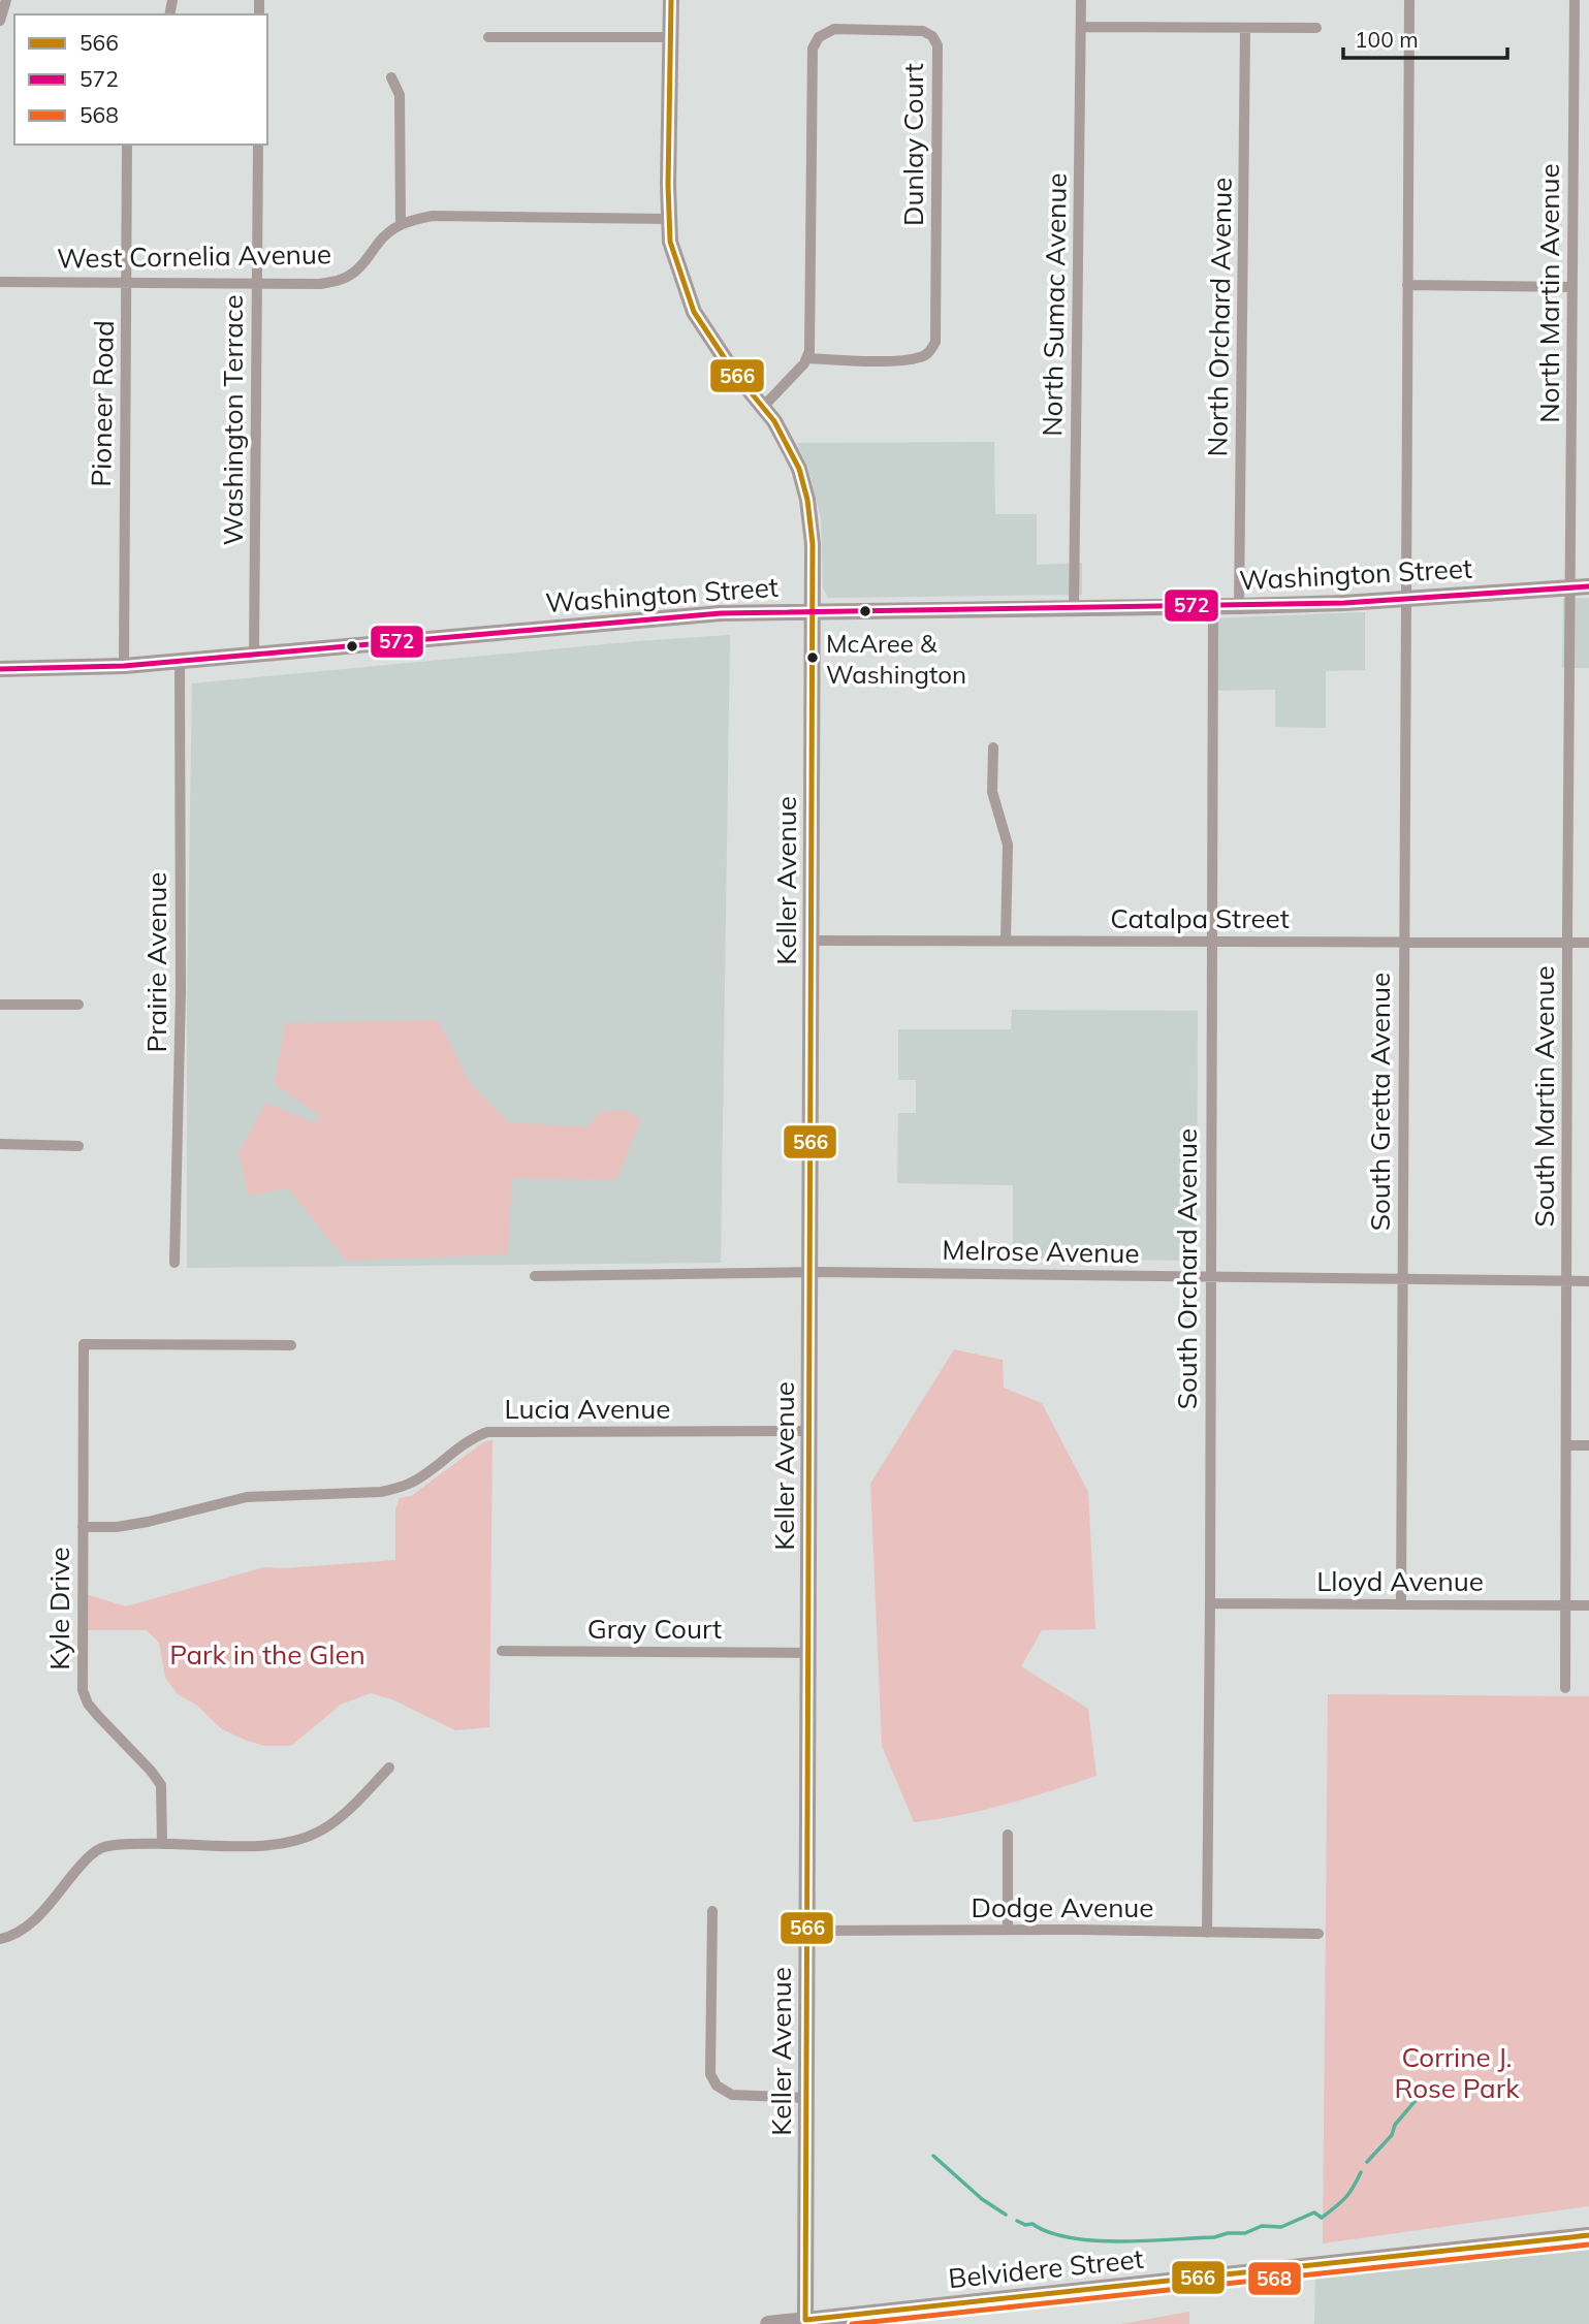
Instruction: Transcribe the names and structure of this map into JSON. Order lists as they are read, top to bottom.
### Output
{
  "streets": {
    "main road": ["Washington Street", "Keller Avenue", "Belvidere Street"],
    "street": [
      "Dunlay Court",
      "West Cornelia Avenue",
      "North Martin Avenue",
      "North Sumac Avenue",
      "North Orchard Avenue",
      "Pioneer Road",
      "Washington Terrace",
      "Catalpa Street",
      "Prairie Avenue",
      "South Martin Avenue",
      "South Gretta Avenue",
      "Melrose Avenue",
      "South Orchard Avenue",
      "Lucia Avenue",
      "Lloyd Avenue",
      "Kyle Drive",
      "Gray Court",
      "Dodge Avenue"
    ]
  },
  "crossings": [
    ["West Cornelia Avenue", "Pioneer Road"],
    ["West Cornelia Avenue", "Washington Terrace"],
    ["West Cornelia Avenue", "Keller Avenue"],
    ["North Martin Avenue", "Washington Street"],
    ["North Martin Avenue", "South Martin Avenue"],
    ["North Sumac Avenue", "Washington Street"],
    ["North Orchard Avenue", "Washington Street"],
    ["Pioneer Road", "Washington Street"],
    ["Washington Terrace", "Washington Street"],
    ["Washington Street", "Keller Avenue"],
    ["Washington Street", "Prairie Avenue"],
    ["Washington Street", "South Martin Avenue"],
    ["Washington Street", "South Gretta Avenue"],
    ["Washington Street", "South Orchard Avenue"],
    ["Keller Avenue", "Catalpa Street"],
    ["Keller Avenue", "Melrose Avenue"],
    ["Keller Avenue", "Lucia Avenue"],
    ["Keller Avenue", "Gray Court"],
    ["Keller Avenue", "Dodge Avenue"],
    ["Keller Avenue", "Belvidere Street"],
    ["Catalpa Street", "South Martin Avenue"],
    ["Catalpa Street", "South Gretta Avenue"],
    ["Catalpa Street", "South Orchard Avenue"],
    ["South Martin Avenue", "Melrose Avenue"],
    ["South Martin Avenue", "Lloyd Avenue"],
    ["South Gretta Avenue", "Melrose Avenue"],
    ["South Gretta Avenue", "Lloyd Avenue"],
    ["Melrose Avenue", "South Orchard Avenue"],
    ["South Orchard Avenue", "Lloyd Avenue"],
    ["South Orchard Avenue", "Dodge Avenue"],
    ["Lucia Avenue", "Kyle Drive"]
  ],
  "parks": ["Park in the Glen", "Corrine J. Rose Park"],
  "places": ["McAree & Washington"],
  "lines": ["transit line 566", "transit line 572", "transit line 568"],
  "legend": ["566", "572", "568"],
  "scale_bar": "100 m"
}
